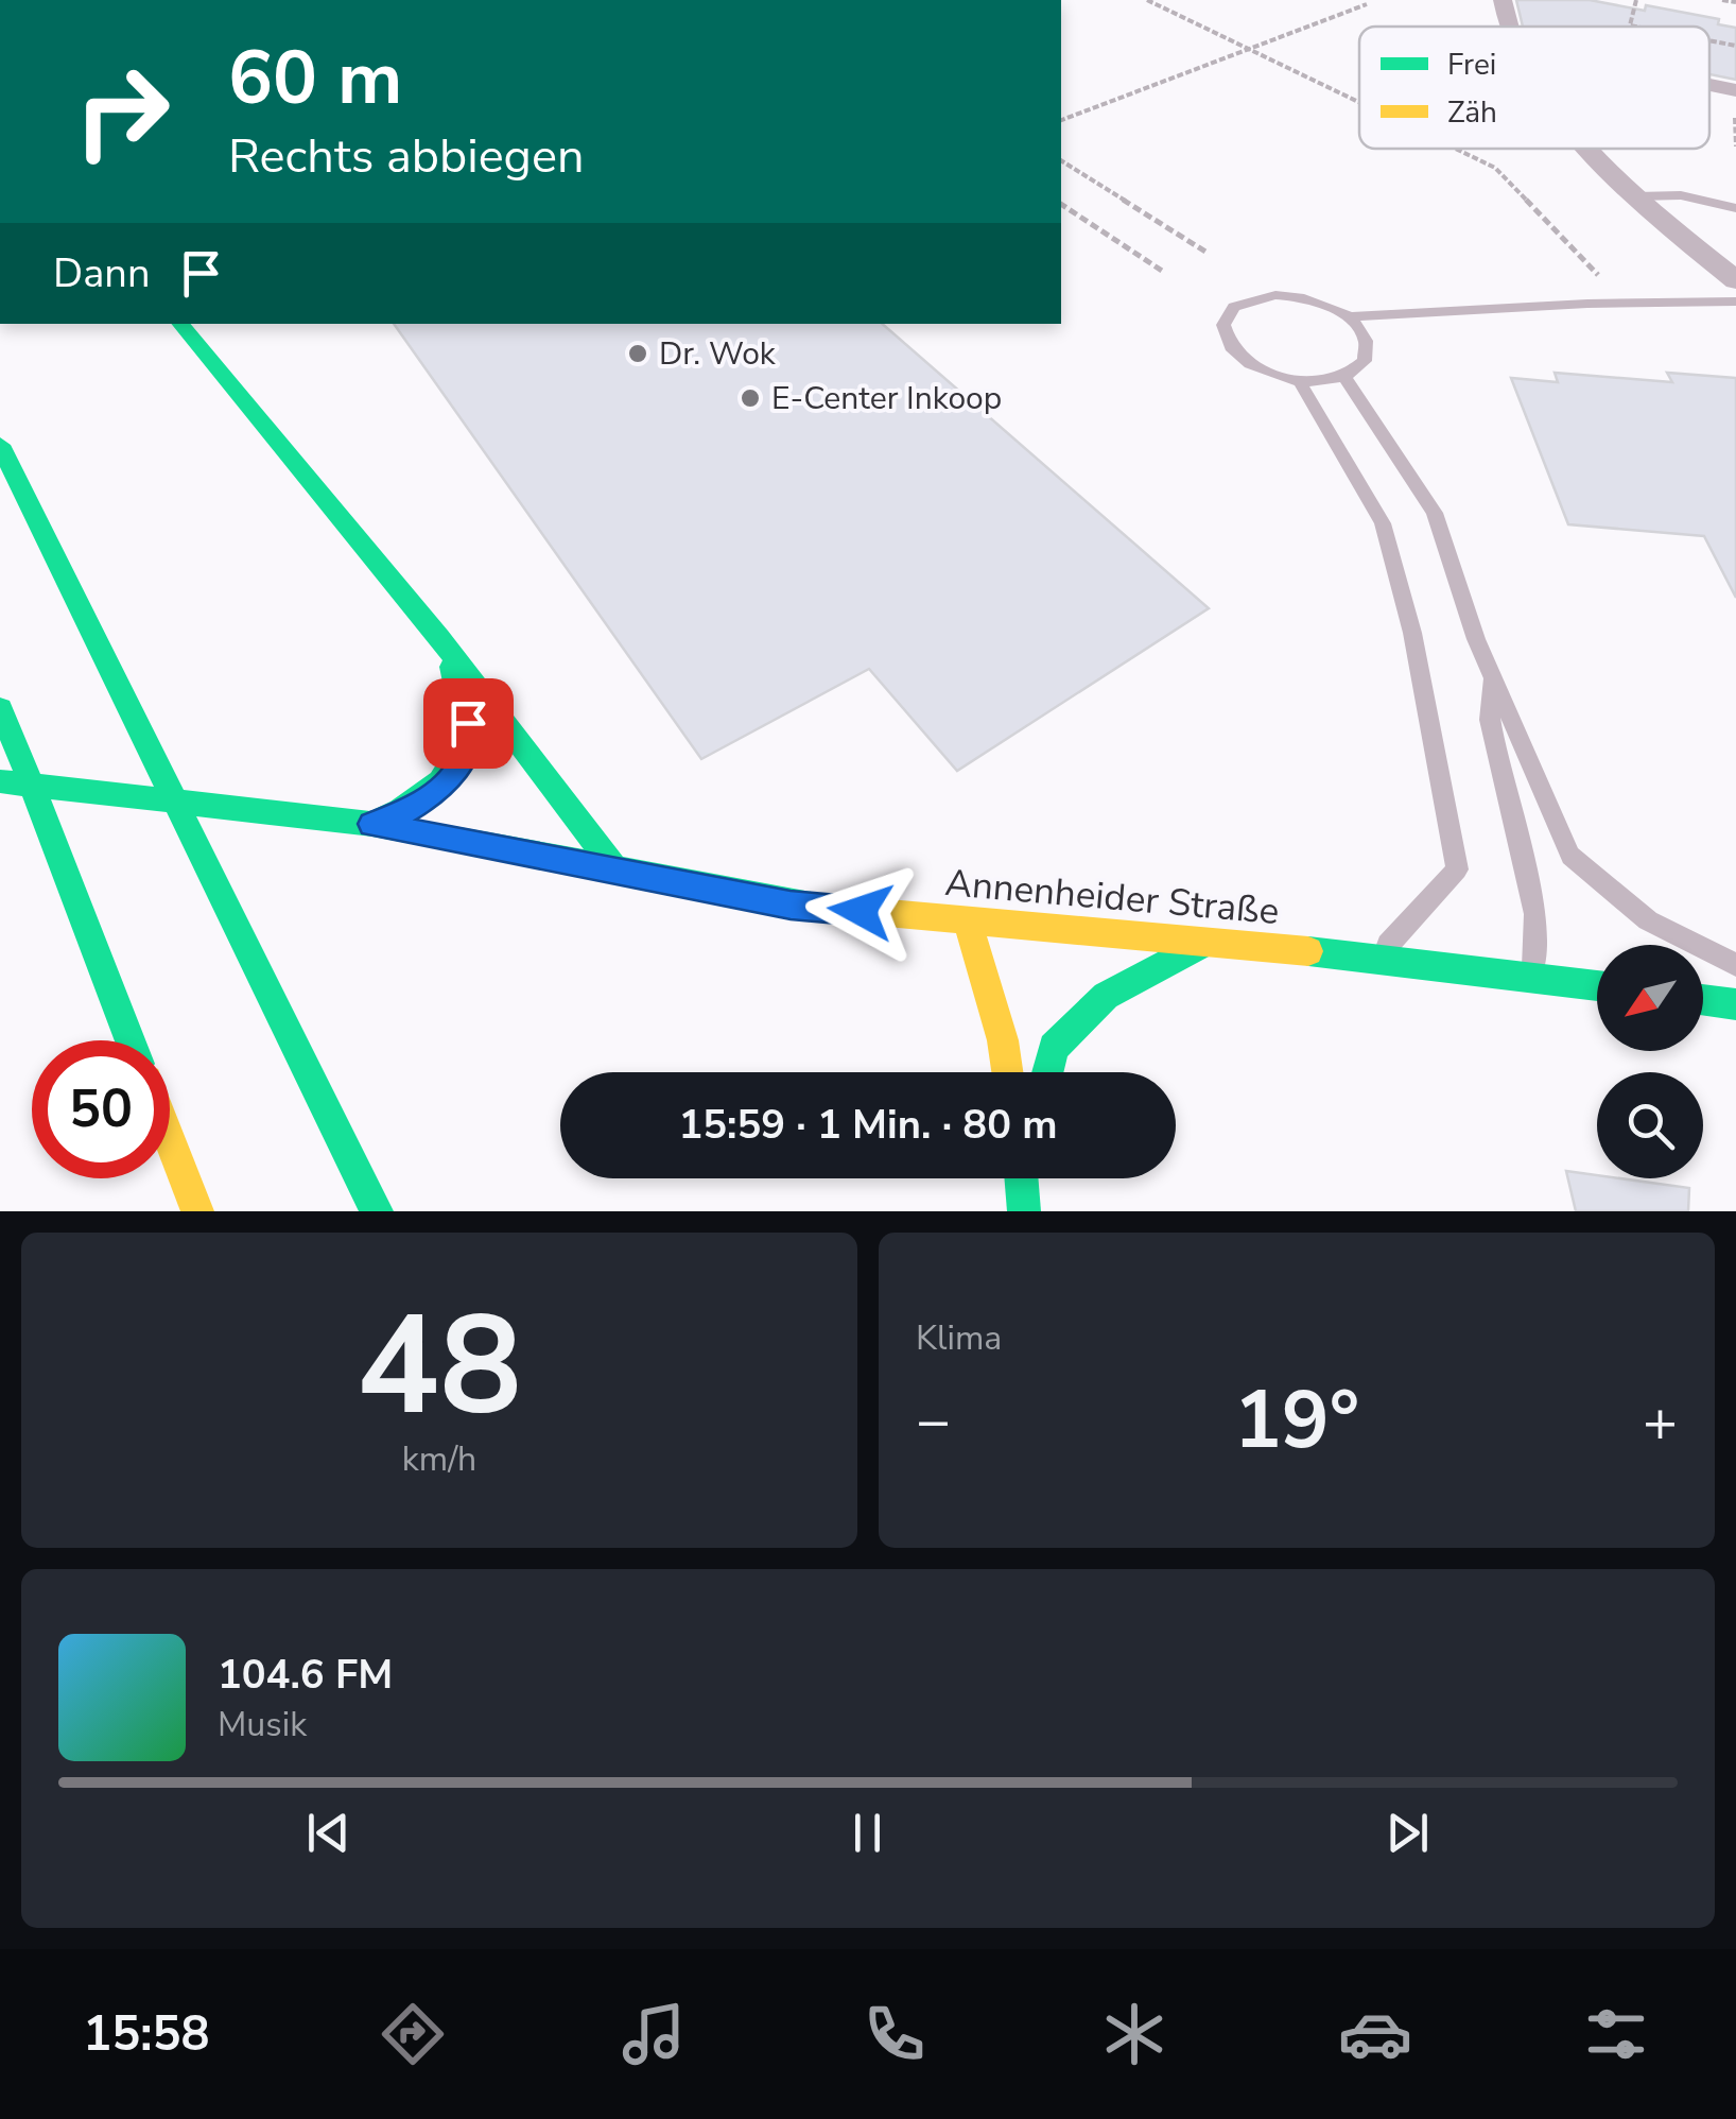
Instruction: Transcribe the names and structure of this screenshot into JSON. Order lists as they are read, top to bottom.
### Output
{
  "streets": {
    "main road": ["Annenheider Straße"]
  },
  "places": ["Dr. Wok", "E-Center Inkoop"],
  "legend": ["Frei", "Zäh"],
  "north": "bottom left",
  "page": {
    "turn": ["60 m", "Rechts abbiegen"],
    "then": "Dann",
    "limit": "50",
    "trip": "15:59 · 1 Min. · 80 m",
    "tile": [
      ["48", "km/h"],
      "Klima"
    ],
    "heat": ["−", "19°", "+"],
    "song": ["104.6 FM", "Musik"],
    "tabs": "15:58"
  }
}
